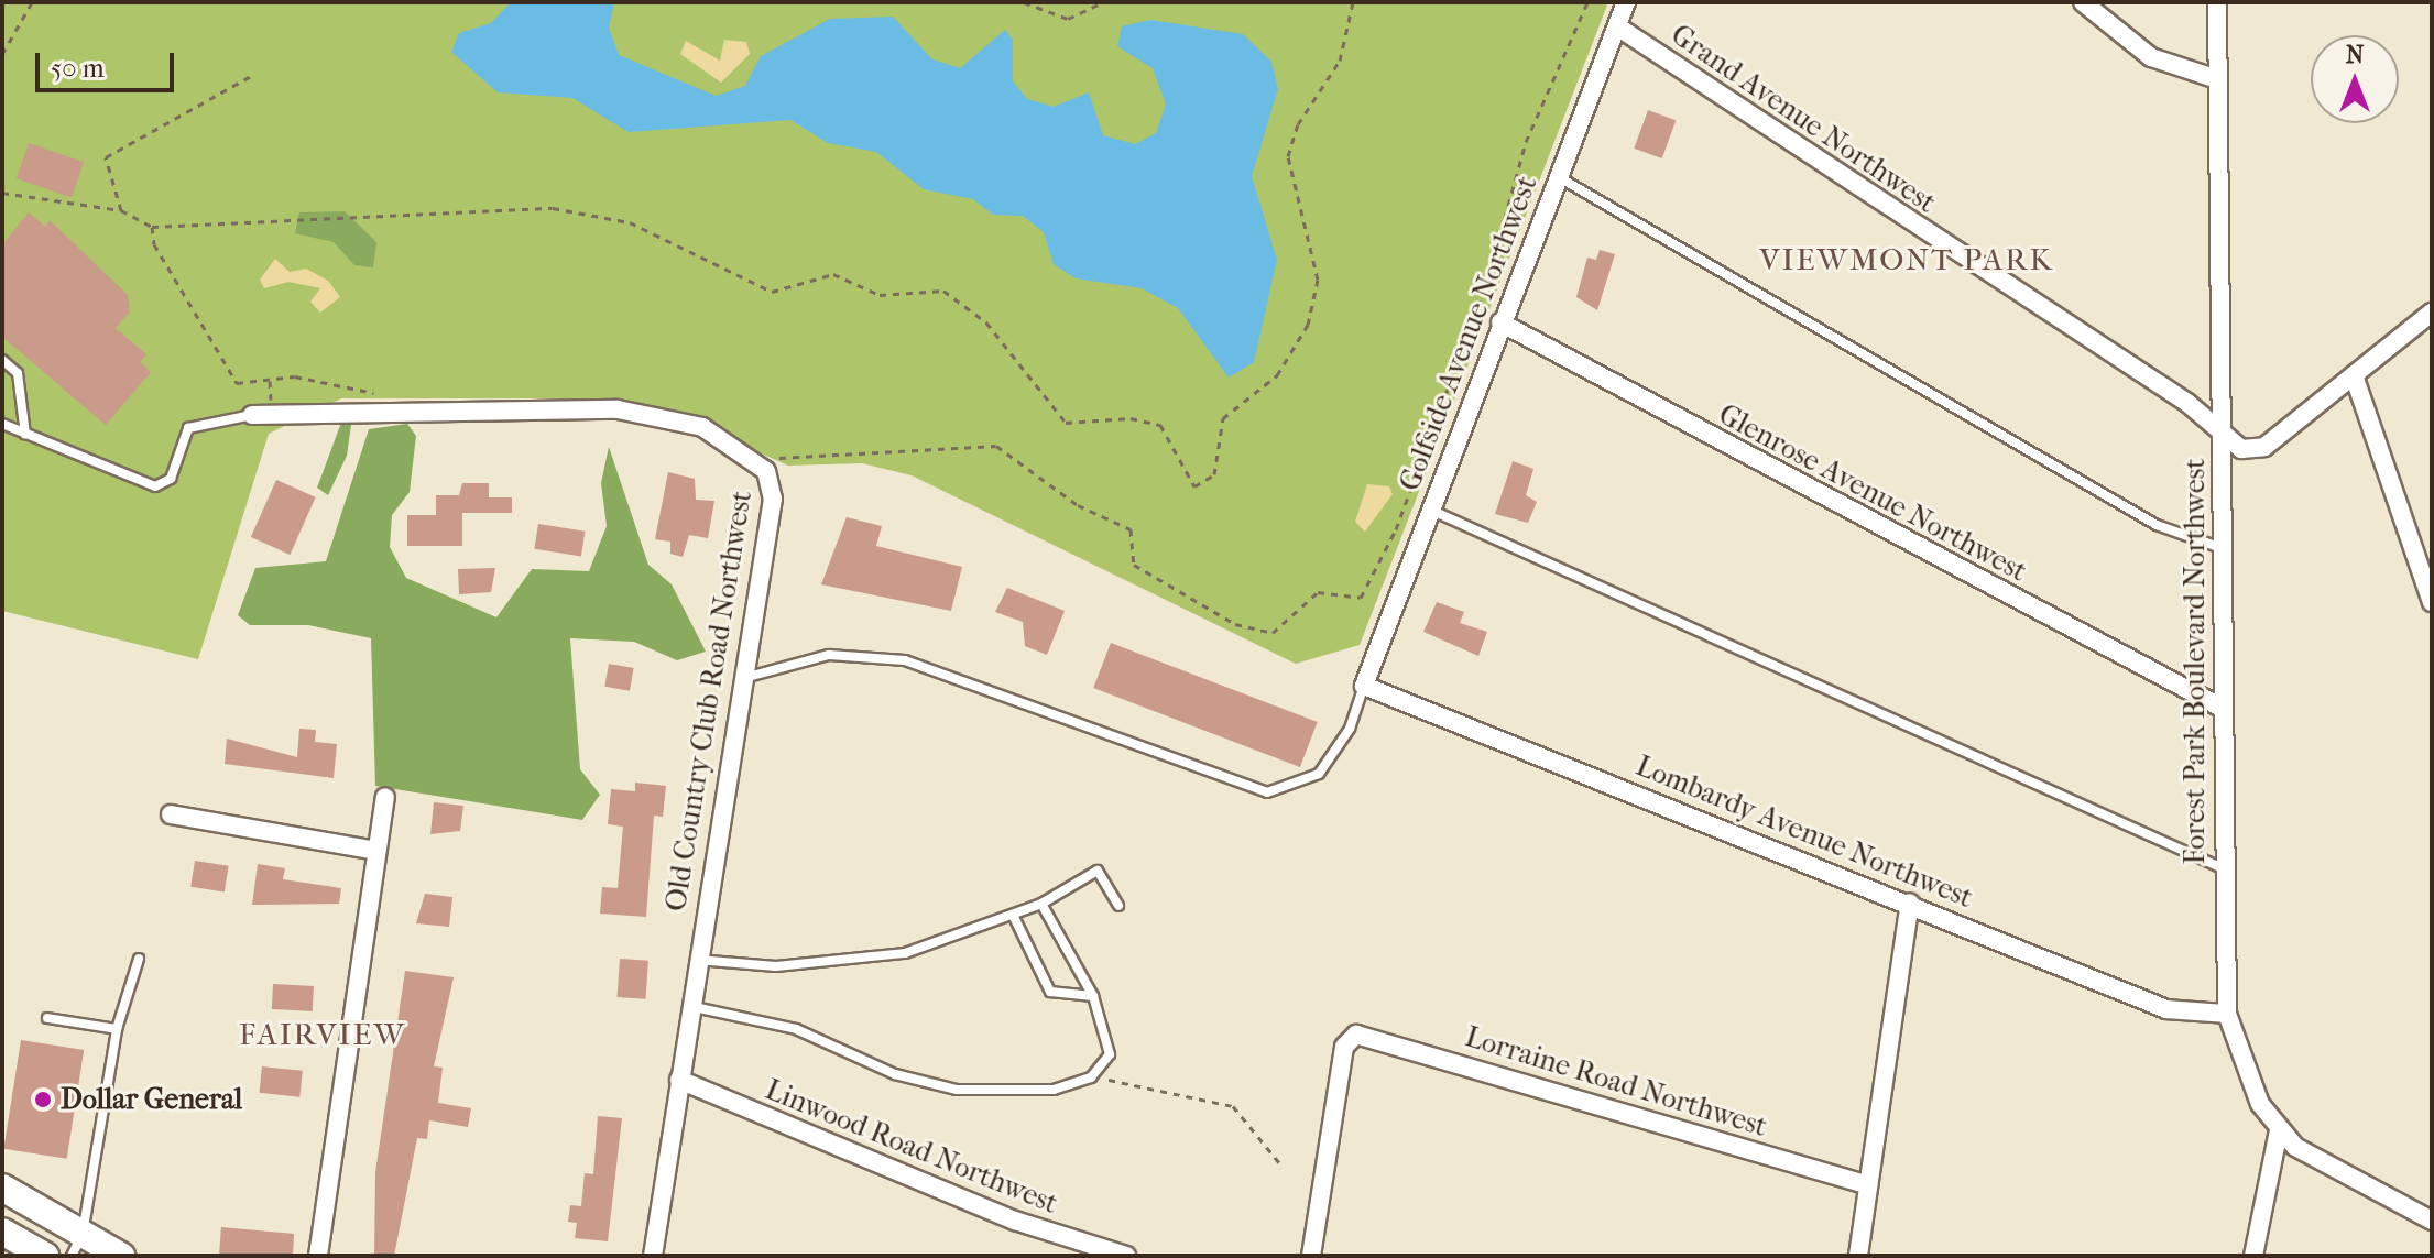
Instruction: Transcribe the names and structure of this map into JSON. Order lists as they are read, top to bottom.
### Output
{
  "streets": {
    "street": [
      "Grand Avenue Northwest",
      "Golfside Avenue Northwest",
      "Glenrose Avenue Northwest",
      "Forest Park Boulevard Northwest",
      "Old Country Club Road Northwest",
      "Lombardy Avenue Northwest",
      "Lorraine Road Northwest",
      "Linwood Road Northwest"
    ]
  },
  "crossings": [
    ["Grand Avenue Northwest", "Golfside Avenue Northwest"],
    ["Grand Avenue Northwest", "Forest Park Boulevard Northwest"],
    ["Golfside Avenue Northwest", "Glenrose Avenue Northwest"],
    ["Golfside Avenue Northwest", "Lombardy Avenue Northwest"],
    ["Glenrose Avenue Northwest", "Forest Park Boulevard Northwest"],
    ["Forest Park Boulevard Northwest", "Lombardy Avenue Northwest"],
    ["Old Country Club Road Northwest", "Linwood Road Northwest"]
  ],
  "districts": ["VIEWMONT PARK", "FAIRVIEW"],
  "places": ["Dollar General"],
  "scale_bar": "50 m",
  "north": "top"
}
